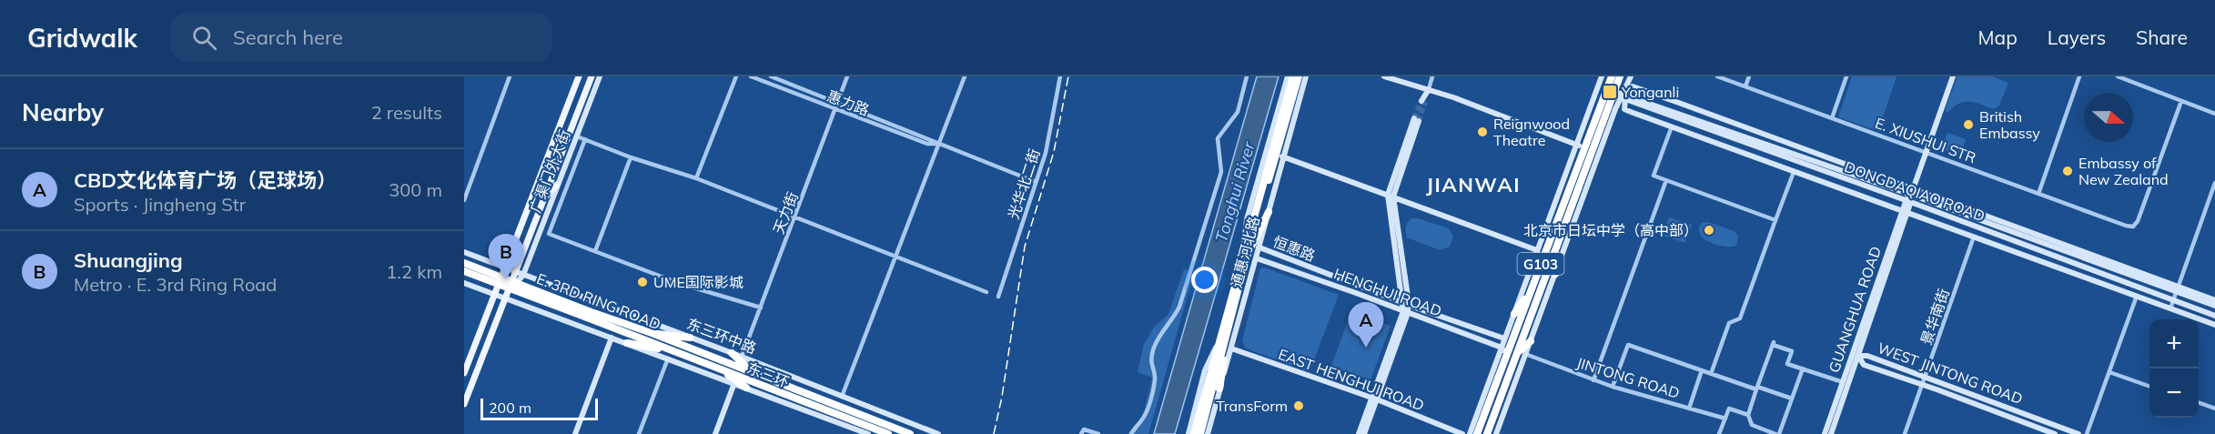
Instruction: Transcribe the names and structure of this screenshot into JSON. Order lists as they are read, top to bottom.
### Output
{
  "streets": {
    "highway": ["G103", "E. 3RD RING ROAD", "东三环"],
    "street": [
      "惠力路",
      "E. XIUSHUI STR",
      "广渠门外大街",
      "光华北二街",
      "DONGDAQIAO ROAD",
      "天力街",
      "恒惠路",
      "通惠河北路",
      "HENGHUI ROAD",
      "GUANGHUA ROAD",
      "景华南街",
      "东三环中路",
      "WEST JINTONG ROAD",
      "JINTONG ROAD",
      "EAST HENGHUI ROAD"
    ]
  },
  "crossings": [
    ["惠力路", "天力街"],
    ["广渠门外大街", "东三环中路"],
    ["DONGDAQIAO ROAD", "G103"],
    ["DONGDAQIAO ROAD", "GUANGHUA ROAD"],
    ["天力街", "东三环中路"],
    ["恒惠路", "通惠河北路"],
    ["通惠河北路", "HENGHUI ROAD"],
    ["通惠河北路", "EAST HENGHUI ROAD"],
    ["E. 3RD RING ROAD", "东三环"],
    ["GUANGHUA ROAD", "WEST JINTONG ROAD"],
    ["景华南街", "WEST JINTONG ROAD"]
  ],
  "districts": ["JIANWAI"],
  "water": ["Tonghui River"],
  "places": {
    "transit": ["Yonganli"],
    "other": [
      "British Embassy",
      "Reignwood Theatre",
      "Embassy of New Zealand",
      "北京市日坛中学（高中部）",
      "UME国际影城",
      "TransForm"
    ]
  },
  "scale_bar": "200 m",
  "north": "right",
  "page": {
    "header": "Gridwalk",
    "search": "Search here",
    "nav": ["Map", "Layers", "Share"],
    "heading": ["Nearby", "2 results"],
    "list": [
      {
        "mark": "A",
        "name": "CBD文化体育广场（足球场）",
        "note": "Sports · Jingheng Str",
        "value": "300 m"
      },
      {
        "mark": "B",
        "name": "Shuangjing",
        "note": "Metro · E. 3rd Ring Road",
        "value": "1.2 km"
      }
    ],
    "pins": ["B", "A"],
    "map_buttons": ["+", "−"],
    "scale": "200 m"
  }
}
